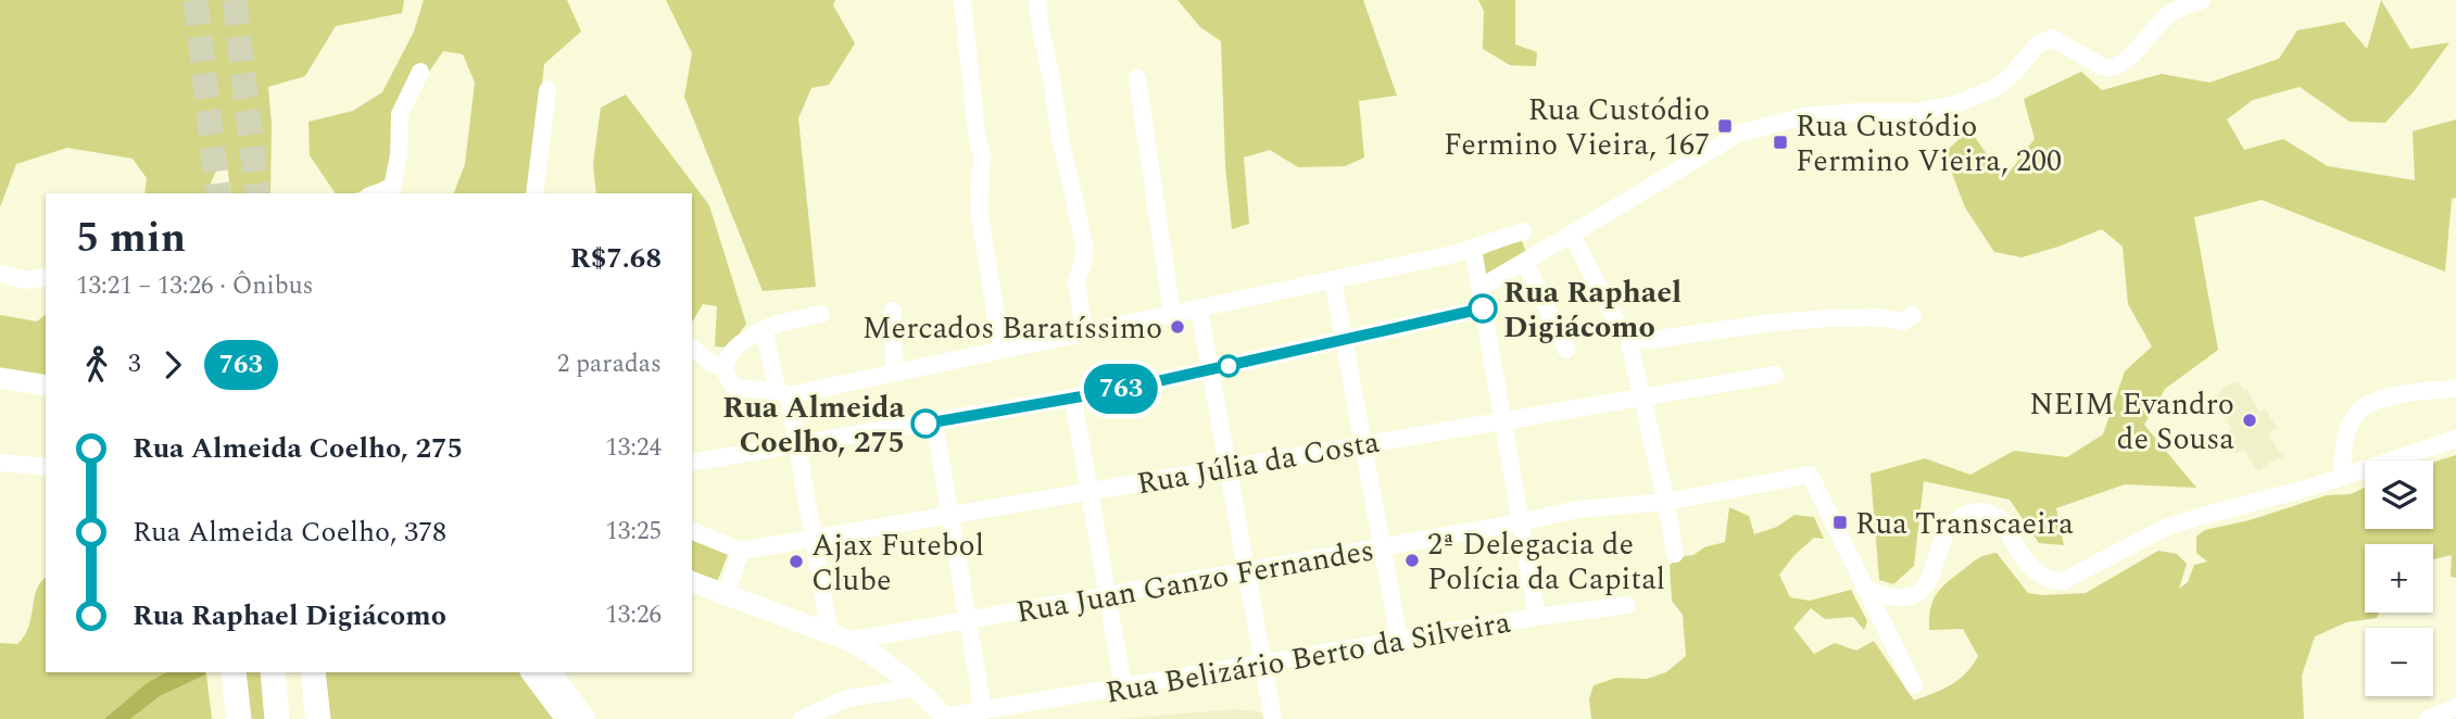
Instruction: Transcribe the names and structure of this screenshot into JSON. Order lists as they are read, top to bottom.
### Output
{
  "streets": {
    "street": ["Rua Júlia da Costa", "Rua Juan Ganzo Fernandes", "Rua Belizário Berto da Silveira"]
  },
  "places": {
    "transit": ["Rua Custódio Fermino Vieira, 167", "Rua Custódio Fermino Vieira, 200", "Rua Transcaeira"],
    "other": [
      "Rua Raphael Digiácomo",
      "Mercados Baratíssimo",
      "NEIM Evandro de Sousa",
      "Rua Almeida Coelho, 275",
      "2ª Delegacia de Polícia da Capital",
      "Ajax Futebol Clube"
    ]
  },
  "lines": ["bus line 763"],
  "page": {
    "on_map": "763",
    "heading": ["5 min", "13:21 – 13:26 · Ônibus", "R$7.68"],
    "legs": ["3", "763", "2 paradas"],
    "list": [
      {
        "name": "Rua Almeida Coelho, 275",
        "value": "13:24"
      },
      {
        "name": "Rua Almeida Coelho, 378",
        "value": "13:25"
      },
      {
        "name": "Rua Raphael Digiácomo",
        "value": "13:26"
      }
    ],
    "map_buttons": ["+", "−"]
  }
}
